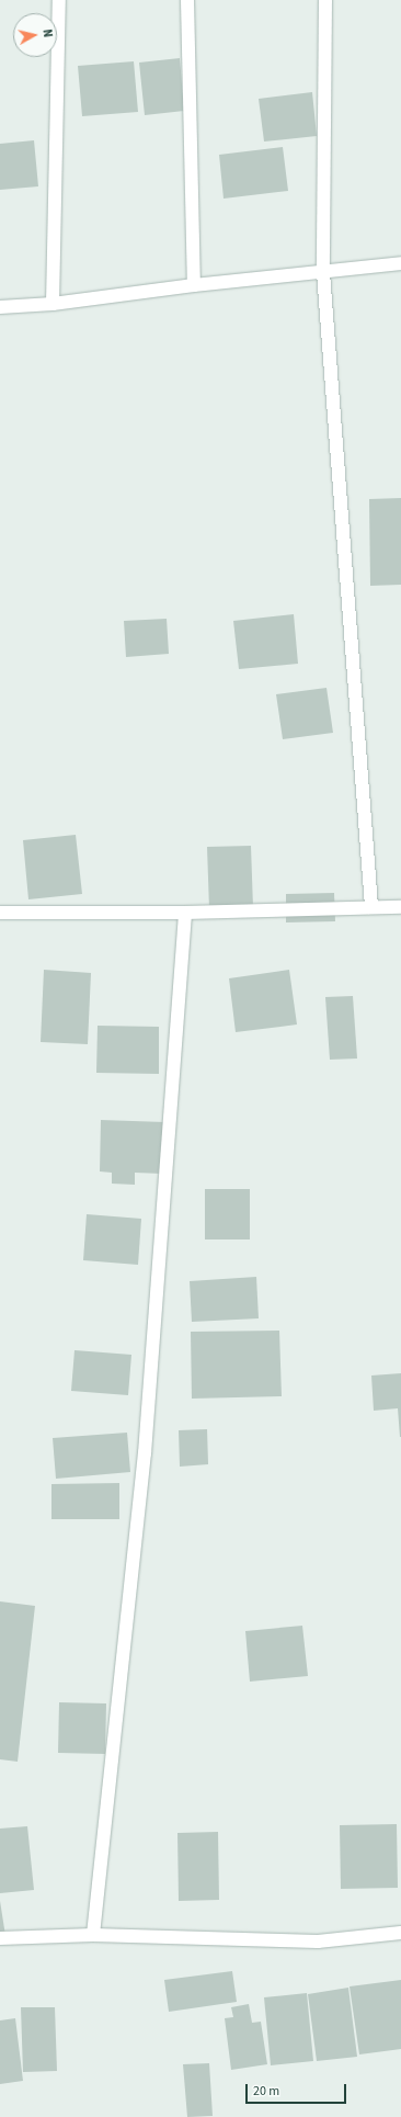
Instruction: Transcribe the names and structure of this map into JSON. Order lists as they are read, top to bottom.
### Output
{
  "scale_bar": "20 m",
  "north": "right"
}
